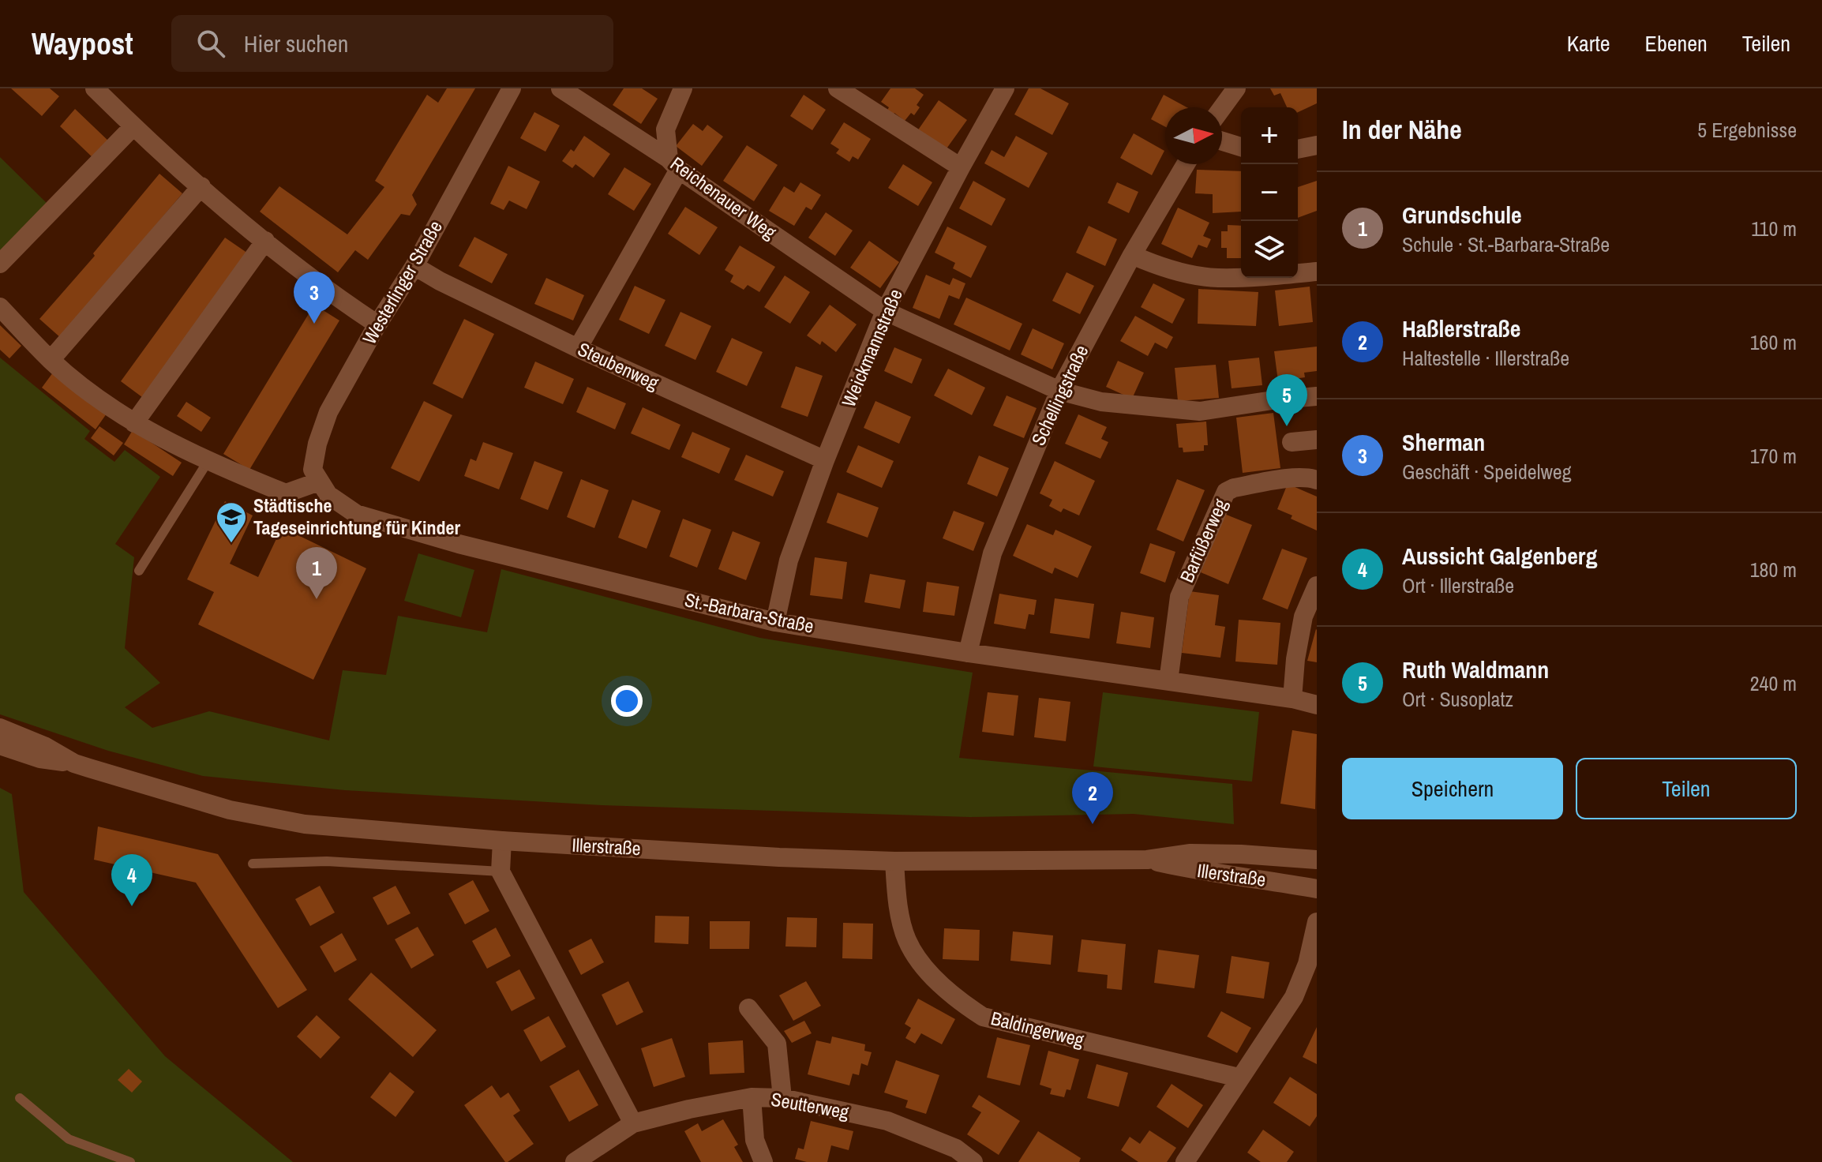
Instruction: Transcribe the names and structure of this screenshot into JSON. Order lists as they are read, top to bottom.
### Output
{
  "streets": {
    "street": [
      "Reichenauer Weg",
      "Westerlinger Straße",
      "Weickmannstraße",
      "Steubenweg",
      "Schellingstraße",
      "Barfüßerweg",
      "St.-Barbara-Straße",
      "Illerstraße",
      "Baldingerweg",
      "Seutterweg"
    ]
  },
  "crossings": [
    ["Reichenauer Weg", "Weickmannstraße"],
    ["Reichenauer Weg", "Schellingstraße"],
    ["Westerlinger Straße", "Steubenweg"],
    ["Westerlinger Straße", "St.-Barbara-Straße"],
    ["Weickmannstraße", "Steubenweg"],
    ["Weickmannstraße", "St.-Barbara-Straße"],
    ["Schellingstraße", "St.-Barbara-Straße"],
    ["Barfüßerweg", "St.-Barbara-Straße"],
    ["Illerstraße", "Baldingerweg"]
  ],
  "places": {
    "school or university": ["Städtische Tageseinrichtung für Kinder"]
  },
  "north": "right",
  "page": {
    "header": "Waypost",
    "search": "Hier suchen",
    "nav": ["Karte", "Ebenen", "Teilen"],
    "heading": ["In der Nähe", "5 Ergebnisse"],
    "map_buttons": ["+", "−"],
    "list": [
      {
        "mark": "1",
        "name": "Grundschule",
        "note": "Schule · St.-Barbara-Straße",
        "value": "110 m"
      },
      {
        "mark": "2",
        "name": "Haßlerstraße",
        "note": "Haltestelle · Illerstraße",
        "value": "160 m"
      },
      {
        "mark": "3",
        "name": "Sherman",
        "note": "Geschäft · Speidelweg",
        "value": "170 m"
      },
      {
        "mark": "4",
        "name": "Aussicht Galgenberg",
        "note": "Ort · Illerstraße",
        "value": "180 m"
      },
      {
        "mark": "5",
        "name": "Ruth Waldmann",
        "note": "Ort · Susoplatz",
        "value": "240 m"
      }
    ],
    "pins": [
      "3",
      "5",
      "1",
      "2",
      "4"
    ],
    "buttons": ["Speichern", "Teilen"]
  }
}
